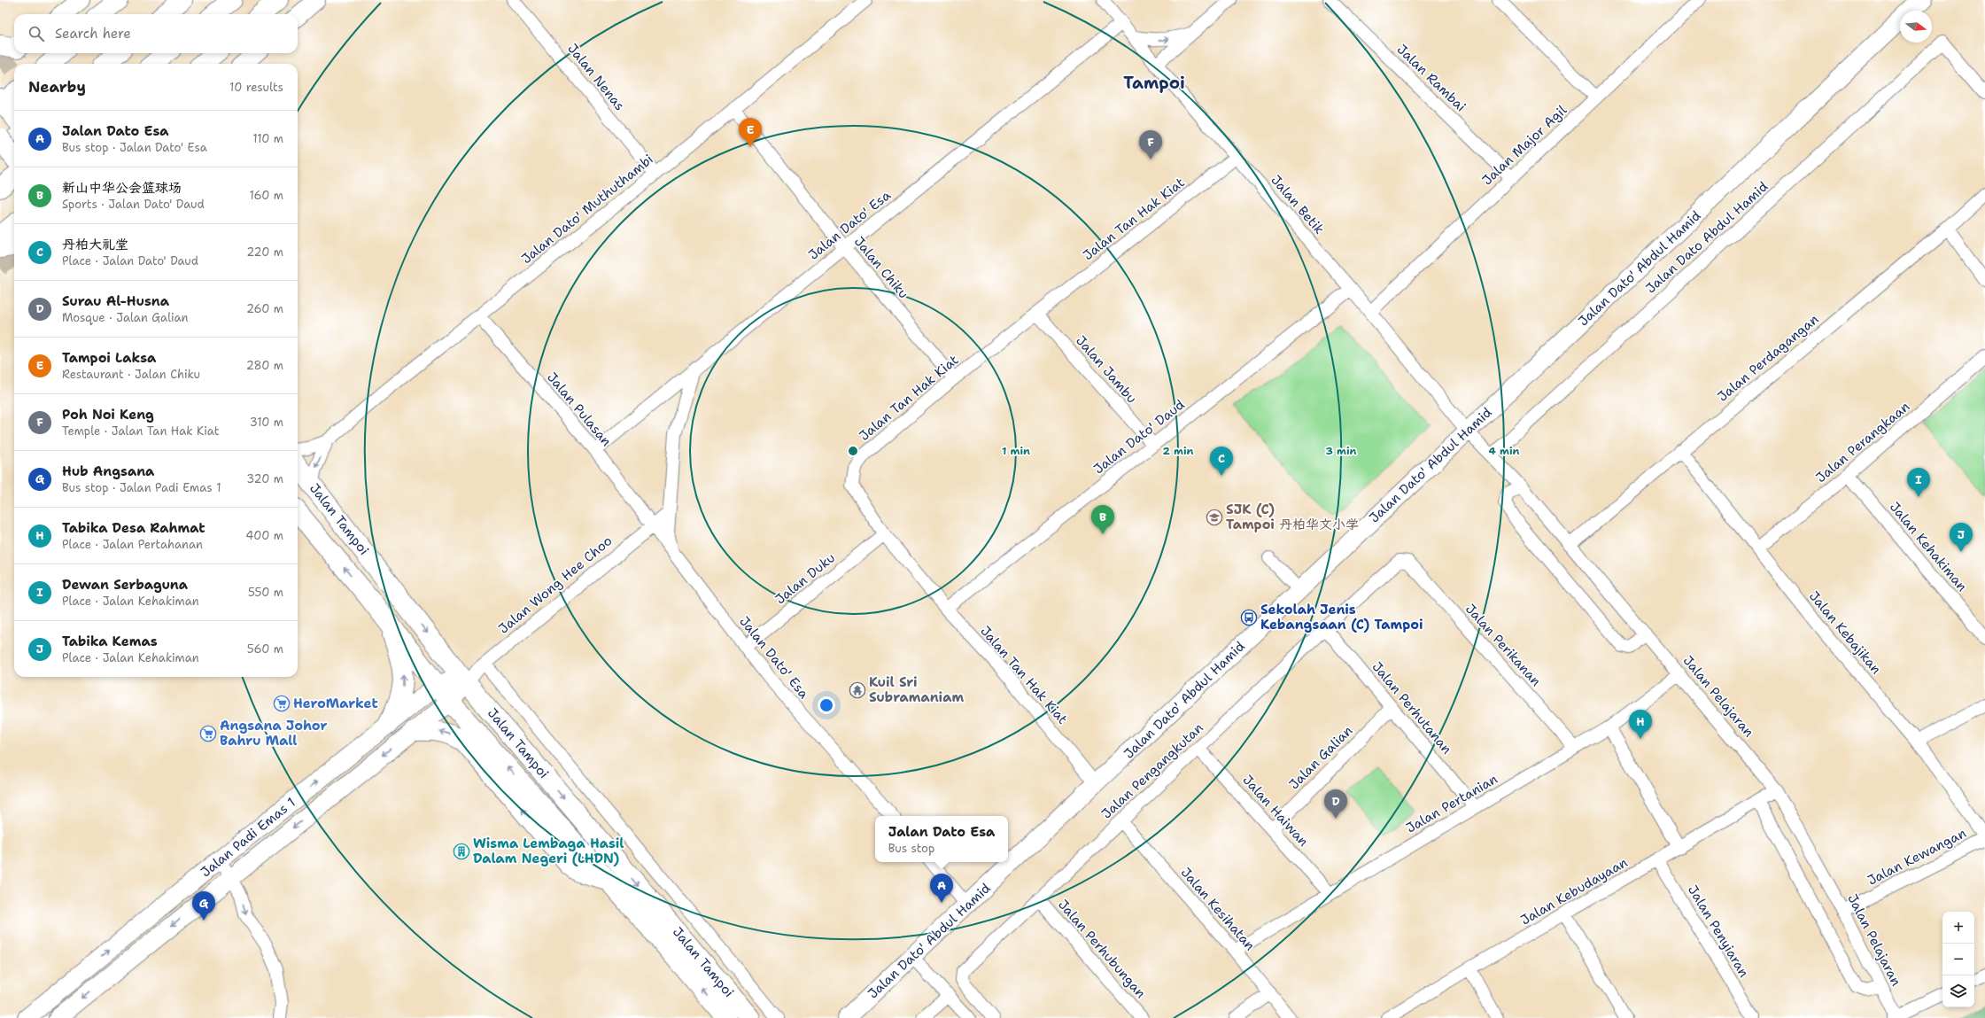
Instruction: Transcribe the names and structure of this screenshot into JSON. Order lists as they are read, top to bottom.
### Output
{
  "streets": {
    "main road": ["Jalan Tampoi"],
    "street": [
      "Jalan Nenas",
      "Jalan Rambai",
      "Jalan Major Agil",
      "Jalan Betik",
      "Jalan Dato' Muthuthambi",
      "Jalan Tan Hak Kiat",
      "Jalan Dato' Esa",
      "Jalan Dato Abdul Hamid",
      "Jalan Chiku",
      "Jalan Dato' Abdul Hamid",
      "Jalan Perdagangan",
      "Jalan Jambu",
      "Jalan Pulasan",
      "Jalan Dato' Daud",
      "Jalan Perangkaan",
      "Jalan Kehakiman",
      "Jalan Duku",
      "Jalan Wong Hee Choo",
      "Jalan Kebajikan",
      "Jalan Perikanan",
      "Jalan Pelajaran",
      "Jalan Perhutanan",
      "Jalan Galian",
      "Jalan Pengangkutan",
      "Jalan Pertanian",
      "Jalan Haiwan",
      "Jalan Padi Emas 1",
      "Jalan Kewangan",
      "Jalan Kebudayaan",
      "Jalan Kesihatan",
      "Jalan Penyiaran",
      "Jalan Perhubungan"
    ]
  },
  "crossings": [
    ["Jalan Nenas", "Jalan Dato' Muthuthambi"],
    ["Jalan Rambai", "Jalan Major Agil"],
    ["Jalan Major Agil", "Jalan Betik"],
    ["Jalan Betik", "Jalan Tan Hak Kiat"],
    ["Jalan Betik", "Jalan Dato' Esa"],
    ["Jalan Betik", "Jalan Dato' Abdul Hamid"],
    ["Jalan Betik", "Jalan Dato' Daud"],
    ["Jalan Betik", "Jalan Pelajaran"],
    ["Jalan Dato' Muthuthambi", "Jalan Chiku"],
    ["Jalan Dato' Muthuthambi", "Jalan Pulasan"],
    ["Jalan Dato' Muthuthambi", "Jalan Tampoi"],
    ["Jalan Tan Hak Kiat", "Jalan Chiku"],
    ["Jalan Tan Hak Kiat", "Jalan Dato' Abdul Hamid"],
    ["Jalan Tan Hak Kiat", "Jalan Jambu"],
    ["Jalan Tan Hak Kiat", "Jalan Dato' Daud"],
    ["Jalan Tan Hak Kiat", "Jalan Duku"],
    ["Jalan Dato' Esa", "Jalan Chiku"],
    ["Jalan Dato' Esa", "Jalan Pulasan"],
    ["Jalan Dato' Esa", "Jalan Duku"],
    ["Jalan Dato' Esa", "Jalan Wong Hee Choo"],
    ["Jalan Dato Abdul Hamid", "Jalan Pelajaran"],
    ["Jalan Dato' Abdul Hamid", "Jalan Pelajaran"],
    ["Jalan Perdagangan", "Jalan Kebajikan"],
    ["Jalan Perdagangan", "Jalan Pelajaran"],
    ["Jalan Jambu", "Jalan Dato' Daud"],
    ["Jalan Pulasan", "Jalan Wong Hee Choo"],
    ["Jalan Perangkaan", "Jalan Kehakiman"],
    ["Jalan Perangkaan", "Jalan Kebajikan"],
    ["Jalan Tampoi", "Jalan Wong Hee Choo"],
    ["Jalan Tampoi", "Jalan Padi Emas 1"],
    ["Jalan Wong Hee Choo", "Jalan Padi Emas 1"],
    ["Jalan Perikanan", "Jalan Pengangkutan"],
    ["Jalan Perikanan", "Jalan Pertanian"],
    ["Jalan Pelajaran", "Jalan Pertanian"],
    ["Jalan Pelajaran", "Jalan Kewangan"],
    ["Jalan Pelajaran", "Jalan Kebudayaan"],
    ["Jalan Perhutanan", "Jalan Galian"],
    ["Jalan Perhutanan", "Jalan Pengangkutan"],
    ["Jalan Perhutanan", "Jalan Pertanian"],
    ["Jalan Galian", "Jalan Haiwan"],
    ["Jalan Pengangkutan", "Jalan Haiwan"],
    ["Jalan Pengangkutan", "Jalan Kesihatan"],
    ["Jalan Pengangkutan", "Jalan Perhubungan"],
    ["Jalan Pertanian", "Jalan Haiwan"],
    ["Jalan Pertanian", "Jalan Kesihatan"],
    ["Jalan Kebudayaan", "Jalan Penyiaran"]
  ],
  "districts": ["Tampoi"],
  "places": {
    "school or university": ["SJK (C) Tampoi 丹柏华文小学"],
    "bus stop": ["Sekolah Jenis Kebangsaan (C) Tampoi"],
    "temple": ["Kuil Sri Subramaniam"],
    "supermarket": ["HeroMarket", "Angsana Johor Bahru Mall"],
    "building": ["Wisma Lembaga Hasil Dalam Negeri (LHDN)"]
  },
  "north": "right",
  "page": {
    "search": "Search here",
    "heading": ["Nearby", "10 results"],
    "list": [
      {
        "mark": "A",
        "name": "Jalan Dato Esa",
        "note": "Bus stop · Jalan Dato' Esa",
        "value": "110 m"
      },
      {
        "mark": "B",
        "name": "新山中华公会篮球场",
        "note": "Sports · Jalan Dato' Daud",
        "value": "160 m"
      },
      {
        "mark": "C",
        "name": "丹柏大礼堂",
        "note": "Place · Jalan Dato' Daud",
        "value": "220 m"
      },
      {
        "mark": "D",
        "name": "Surau Al-Husna",
        "note": "Mosque · Jalan Galian",
        "value": "260 m"
      },
      {
        "mark": "E",
        "name": "Tampoi Laksa",
        "note": "Restaurant · Jalan Chiku",
        "value": "280 m"
      },
      {
        "mark": "F",
        "name": "Poh Noi Keng",
        "note": "Temple · Jalan Tan Hak Kiat",
        "value": "310 m"
      },
      {
        "mark": "G",
        "name": "Hub Angsana",
        "note": "Bus stop · Jalan Padi Emas 1",
        "value": "320 m"
      },
      {
        "mark": "H",
        "name": "Tabika Desa Rahmat",
        "note": "Place · Jalan Pertahanan",
        "value": "400 m"
      },
      {
        "mark": "I",
        "name": "Dewan Serbaguna",
        "note": "Place · Jalan Kehakiman",
        "value": "550 m"
      },
      {
        "mark": "J",
        "name": "Tabika Kemas",
        "note": "Place · Jalan Kehakiman",
        "value": "560 m"
      }
    ],
    "pins": [
      "E",
      "F",
      "C",
      "I",
      "B",
      "J",
      "H",
      "D",
      "A",
      "G"
    ],
    "popup": ["Jalan Dato Esa", "Bus stop"],
    "map_buttons": ["+", "−"]
  },
  "rings": [
    "1 min",
    "2 min",
    "3 min",
    "4 min"
  ]
}
